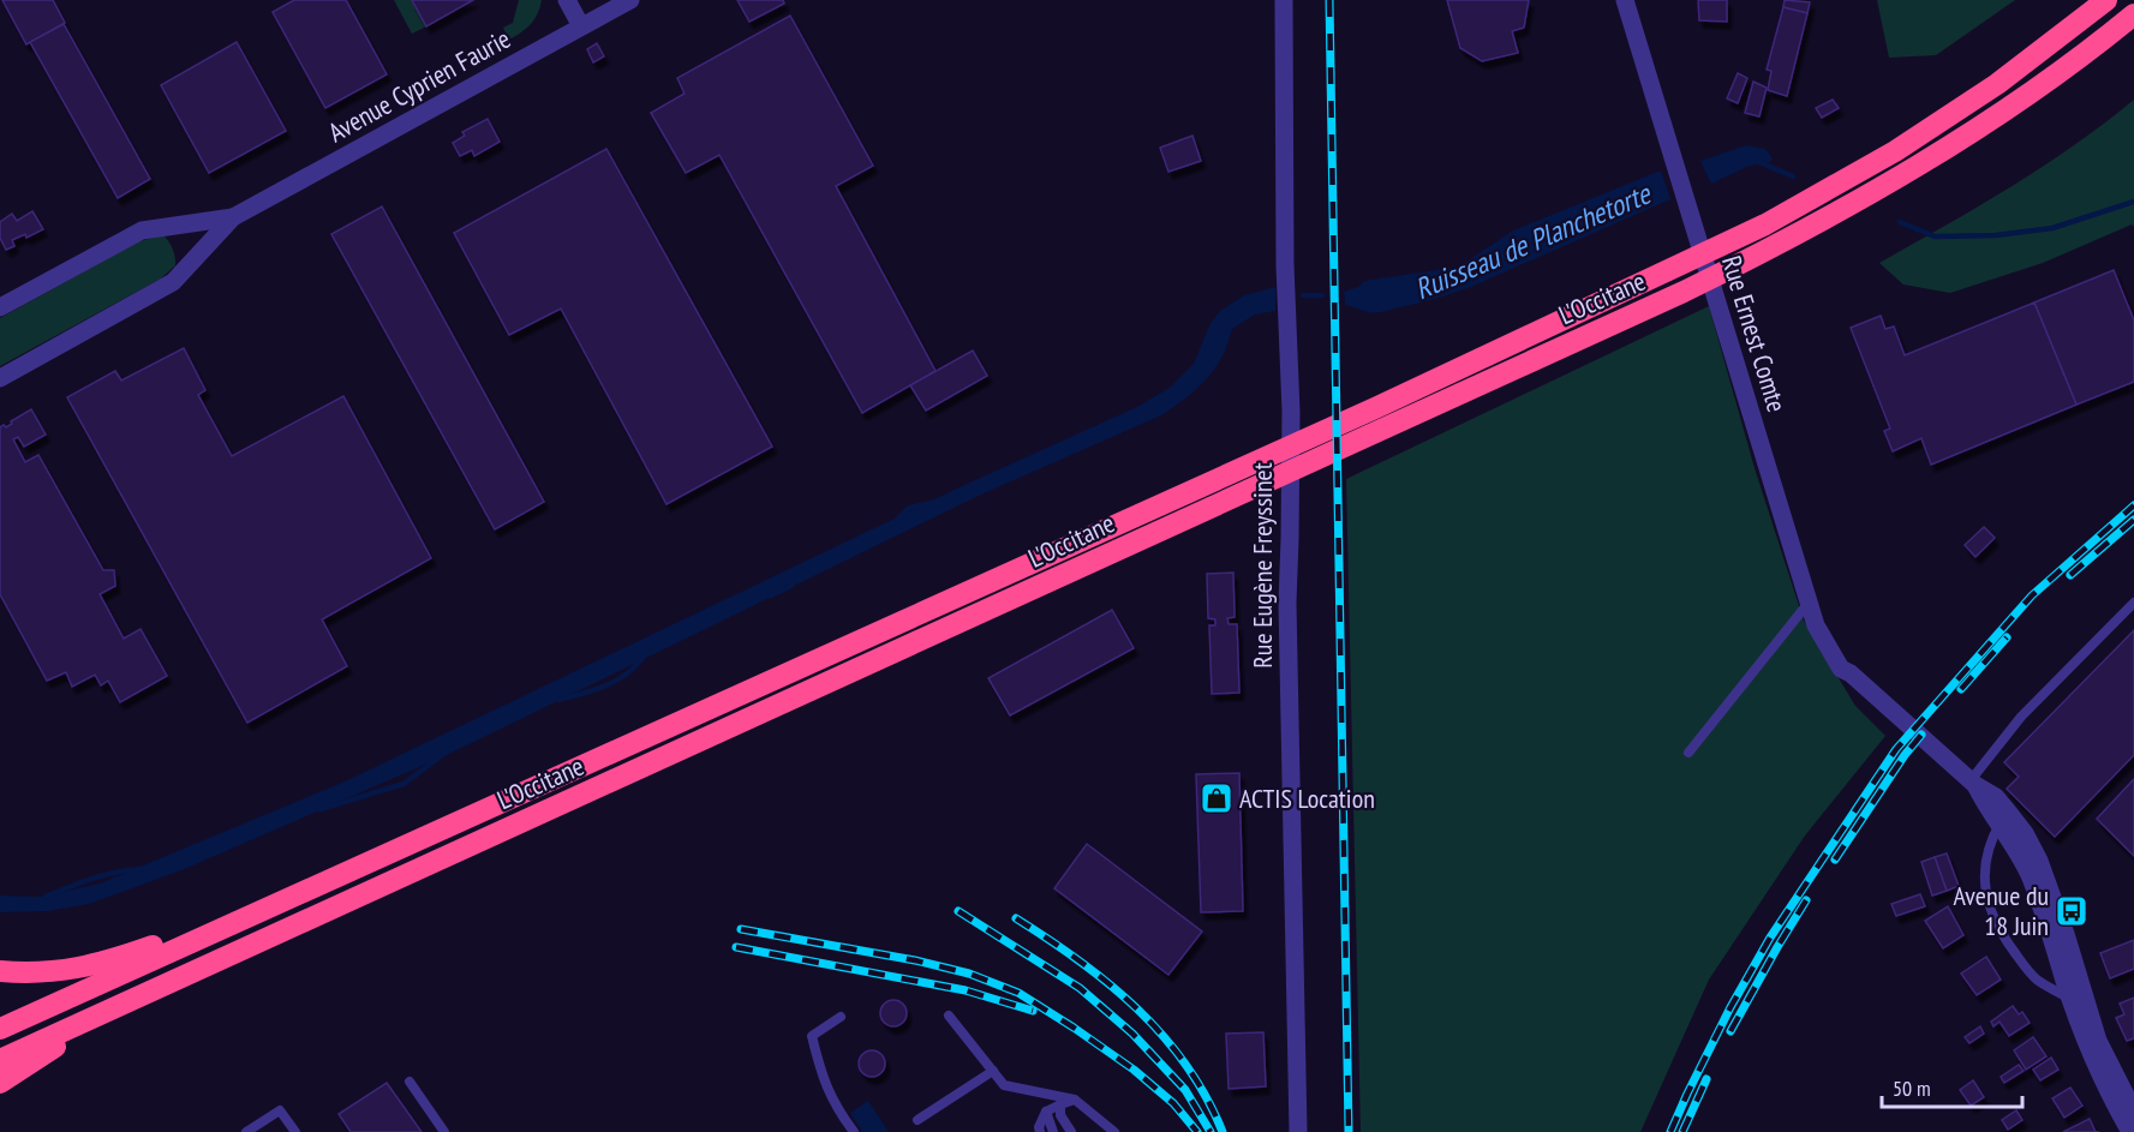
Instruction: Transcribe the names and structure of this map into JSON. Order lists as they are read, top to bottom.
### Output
{
  "streets": {
    "highway": ["L'Occitane"],
    "street": ["Avenue Cyprien Faurie", "Rue Ernest Comte", "Rue Eugène Freyssinet"]
  },
  "water": ["Ruisseau de Planchetorte"],
  "places": {
    "shop": ["ACTIS Location"],
    "bus stop": ["Avenue du 18 Juin"]
  },
  "scale_bar": "50 m"
}
